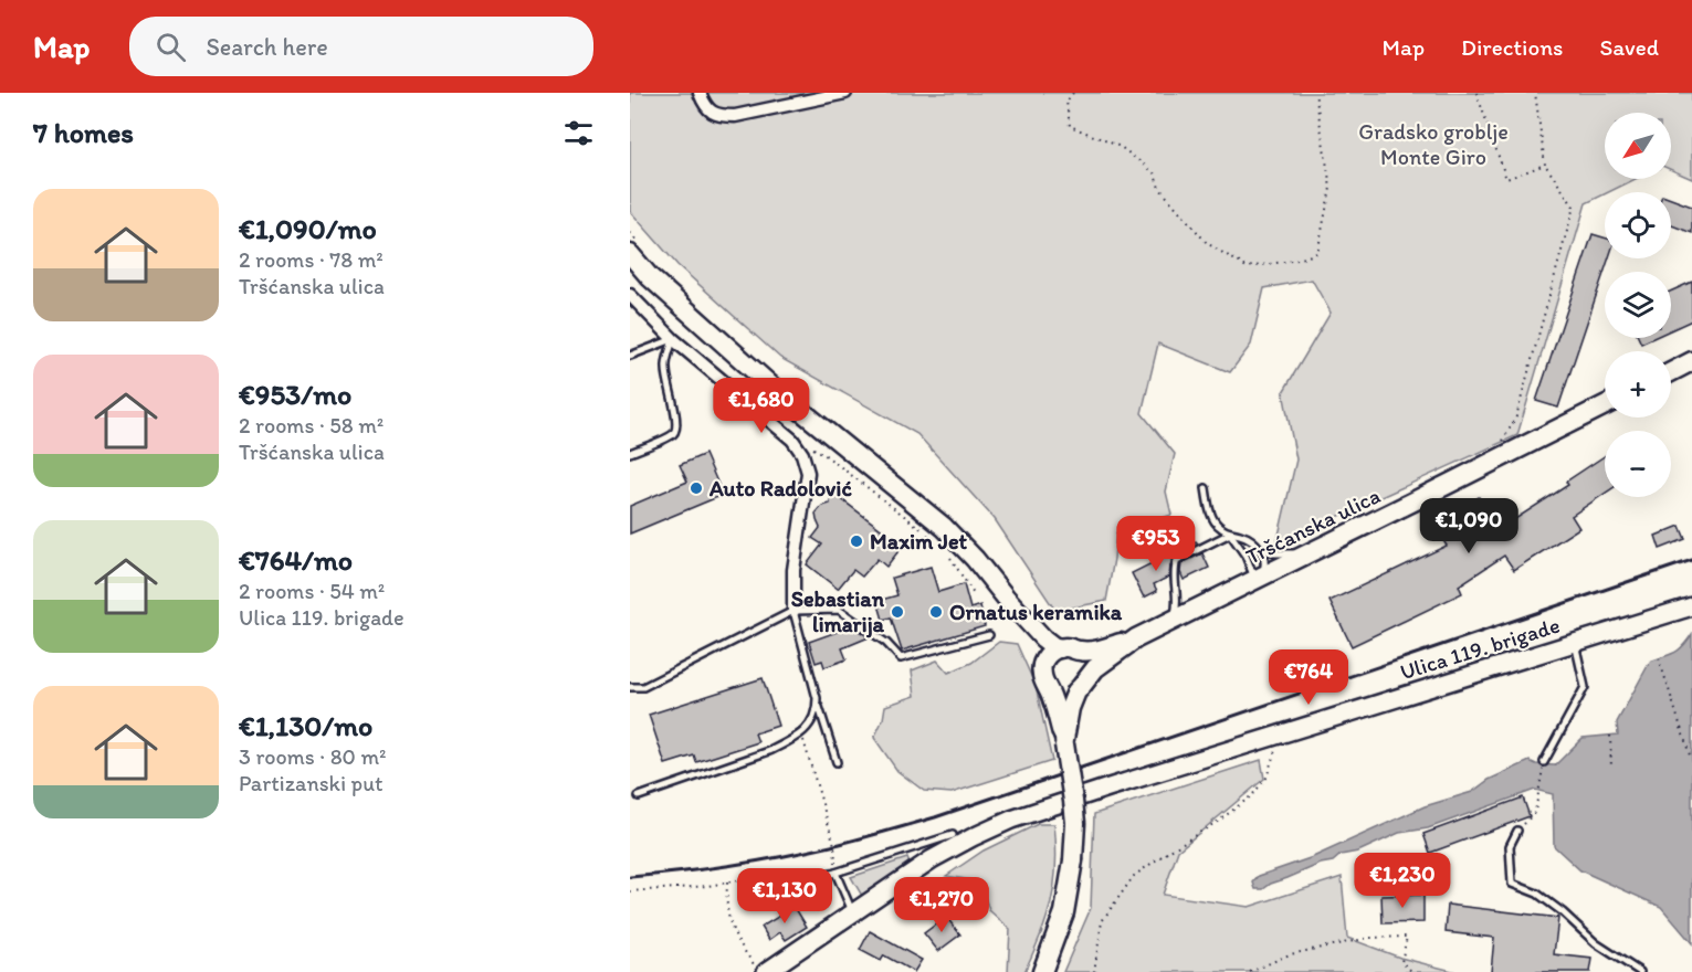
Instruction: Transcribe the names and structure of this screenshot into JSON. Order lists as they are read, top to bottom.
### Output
{
  "streets": {
    "main road": ["Tršćanska ulica", "Ulica 119. brigade"]
  },
  "parks": ["Gradsko groblje Monte Giro"],
  "places": [
    "Auto Radolović",
    "Maxim Jet",
    "Sebastian limarija",
    "Ornatus keramika"
  ],
  "north": "bottom left",
  "page": {
    "header": "Map",
    "search": "Search here",
    "nav": ["Map", "Directions", "Saved"],
    "heading": "7 homes",
    "map_buttons": ["+", "−"],
    "list": [
      {
        "name": "€1,090/mo",
        "note": "2 rooms · 78 m² · Tršćanska ulica"
      },
      {
        "name": "€953/mo",
        "note": "2 rooms · 58 m² · Tršćanska ulica"
      },
      {
        "name": "€764/mo",
        "note": "2 rooms · 54 m² · Ulica 119. brigade"
      },
      {
        "name": "€1,130/mo",
        "note": "3 rooms · 80 m² · Partizanski put"
      }
    ],
    "price": [
      "€1,680",
      "€1,090",
      "€953",
      "€764",
      "€1,230",
      "€1,130",
      "€1,270"
    ]
  }
}
